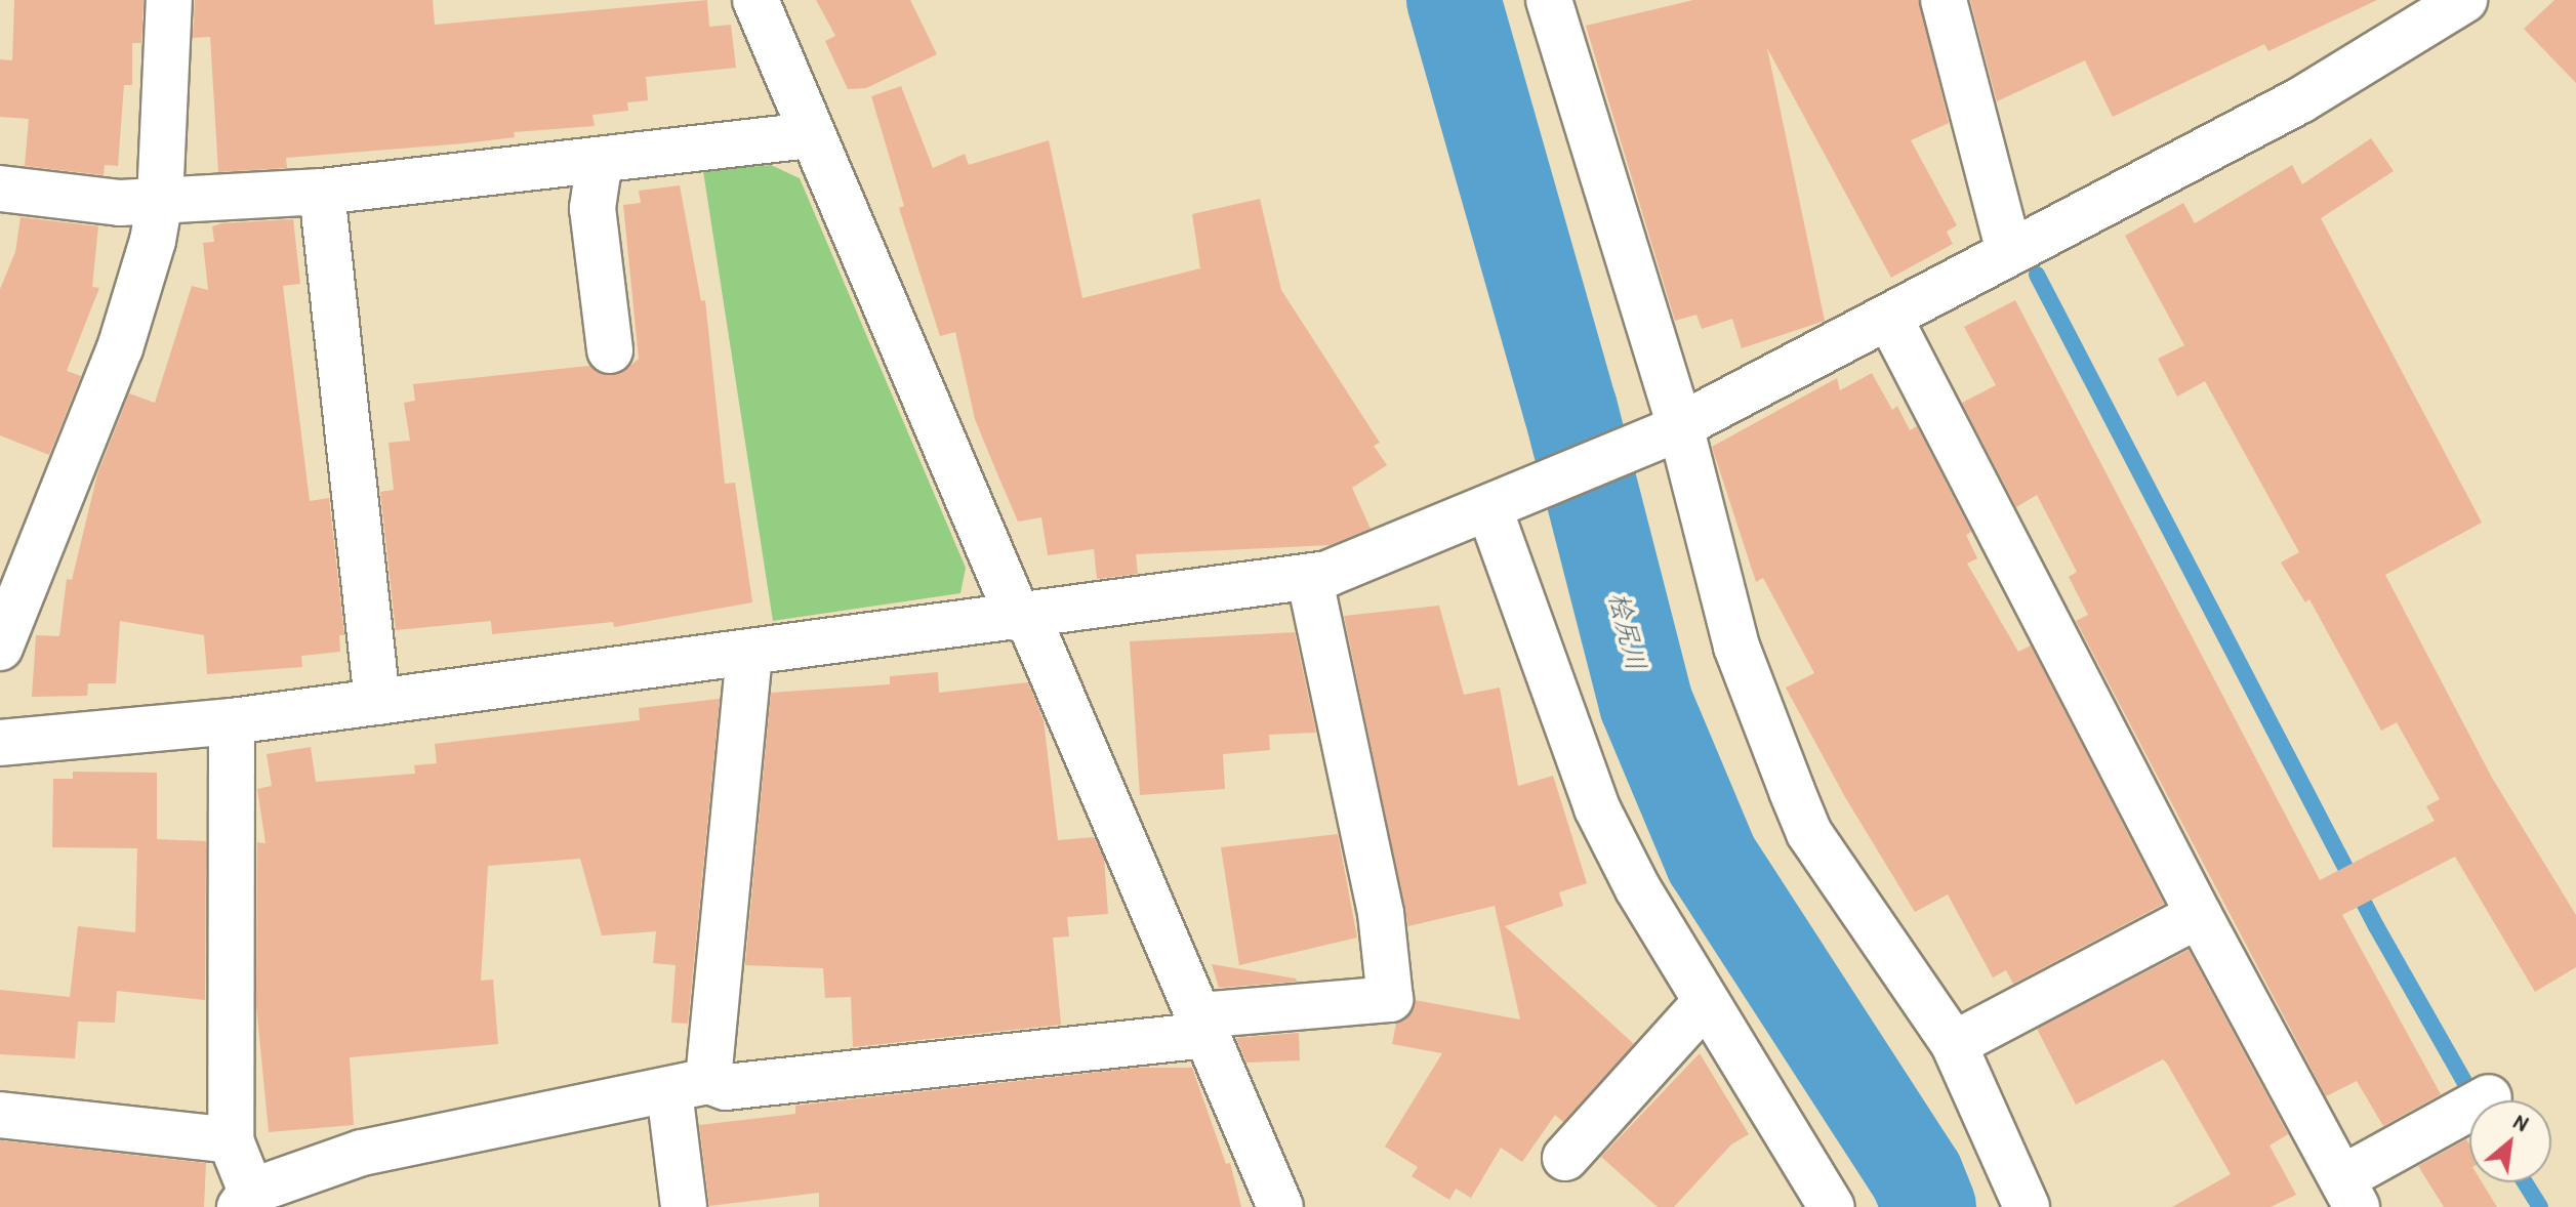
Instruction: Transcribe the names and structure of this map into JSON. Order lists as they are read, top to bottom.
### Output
{
  "water": ["桧尻川"],
  "north": "top right"
}
